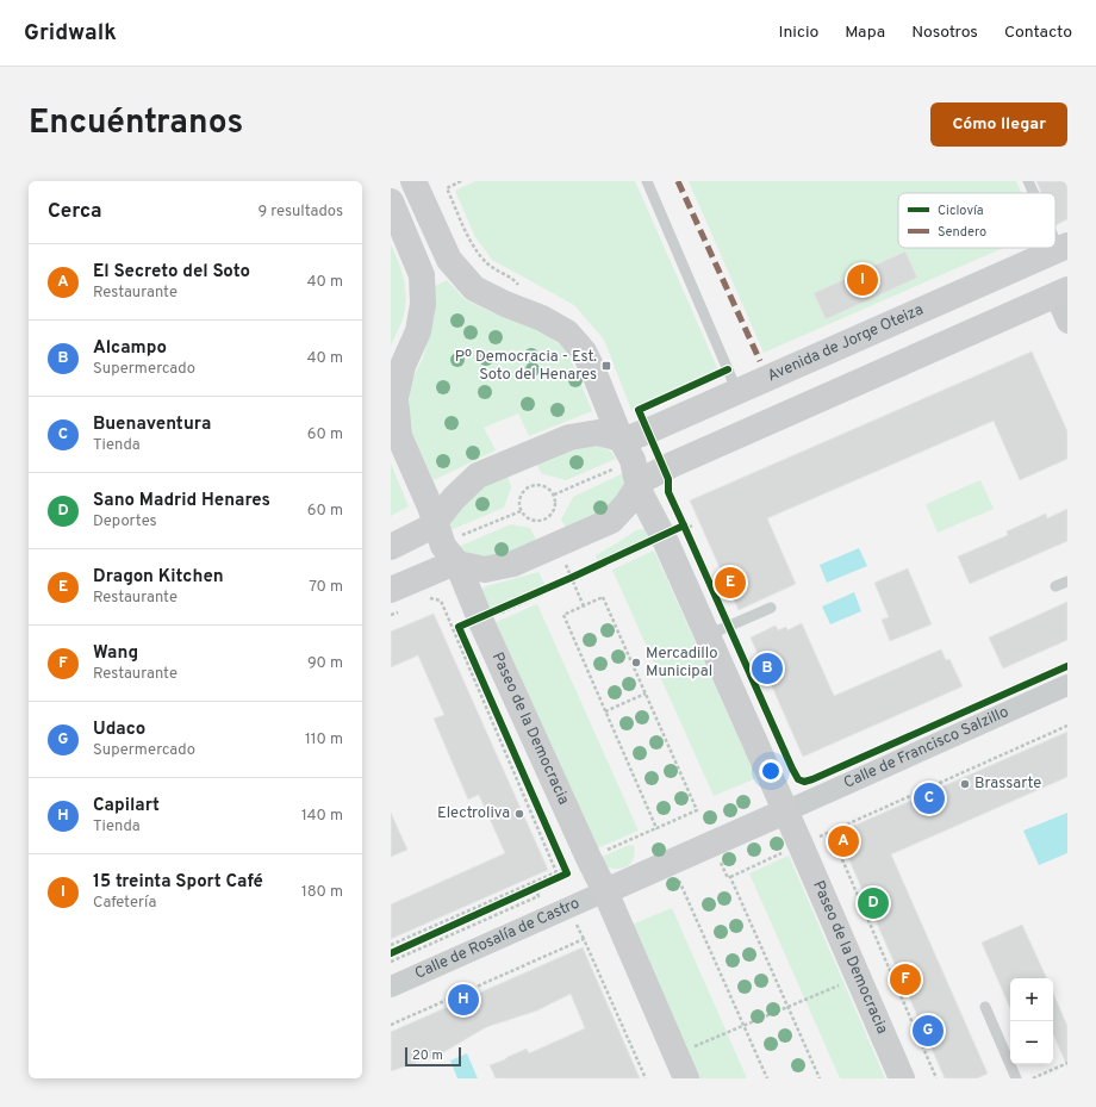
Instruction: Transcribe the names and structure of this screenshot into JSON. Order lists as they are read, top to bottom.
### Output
{
  "streets": {
    "street": [
      "Avenida de Jorge Oteiza",
      "Paseo de la Democracia",
      "Calle de Francisco Salzillo",
      "Calle de Rosalía de Castro"
    ]
  },
  "crossings": [
    ["Avenida de Jorge Oteiza", "Paseo de la Democracia"],
    ["Paseo de la Democracia", "Calle de Francisco Salzillo"],
    ["Paseo de la Democracia", "Calle de Rosalía de Castro"]
  ],
  "places": {
    "transit": ["Pº Democracia - Est. Soto del Henares"],
    "other": ["Mercadillo Municipal", "Brassarte", "Electroliva"]
  },
  "legend": ["Ciclovía", "Sendero"],
  "scale_bar": "20 m",
  "page": {
    "header": "Gridwalk",
    "nav": [
      "Inicio",
      "Mapa",
      "Nosotros",
      "Contacto"
    ],
    "title": "Encuéntranos",
    "buttons": "Cómo llegar",
    "heading": ["Cerca", "9 resultados"],
    "list": [
      {
        "mark": "A",
        "name": "El Secreto del Soto",
        "note": "Restaurante",
        "value": "40 m"
      },
      {
        "mark": "B",
        "name": "Alcampo",
        "note": "Supermercado",
        "value": "40 m"
      },
      {
        "mark": "C",
        "name": "Buenaventura",
        "note": "Tienda",
        "value": "60 m"
      },
      {
        "mark": "D",
        "name": "Sano Madrid Henares",
        "note": "Deportes",
        "value": "60 m"
      },
      {
        "mark": "E",
        "name": "Dragon Kitchen",
        "note": "Restaurante",
        "value": "70 m"
      },
      {
        "mark": "F",
        "name": "Wang",
        "note": "Restaurante",
        "value": "90 m"
      },
      {
        "mark": "G",
        "name": "Udaco",
        "note": "Supermercado",
        "value": "110 m"
      },
      {
        "mark": "H",
        "name": "Capilart",
        "note": "Tienda",
        "value": "140 m"
      },
      {
        "mark": "I",
        "name": "15 treinta Sport Café",
        "note": "Cafetería",
        "value": "180 m"
      }
    ],
    "pins": [
      "I",
      "E",
      "B",
      "C",
      "A",
      "D",
      "F",
      "H",
      "G"
    ],
    "map_buttons": ["+", "−"],
    "scale": "20 m"
  }
}
